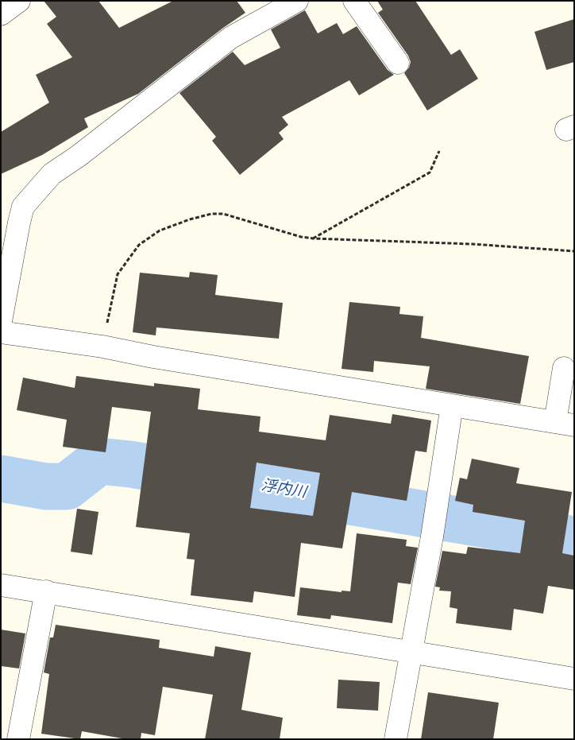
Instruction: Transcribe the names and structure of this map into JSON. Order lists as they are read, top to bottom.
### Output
{
  "water": ["浮内川"]
}
